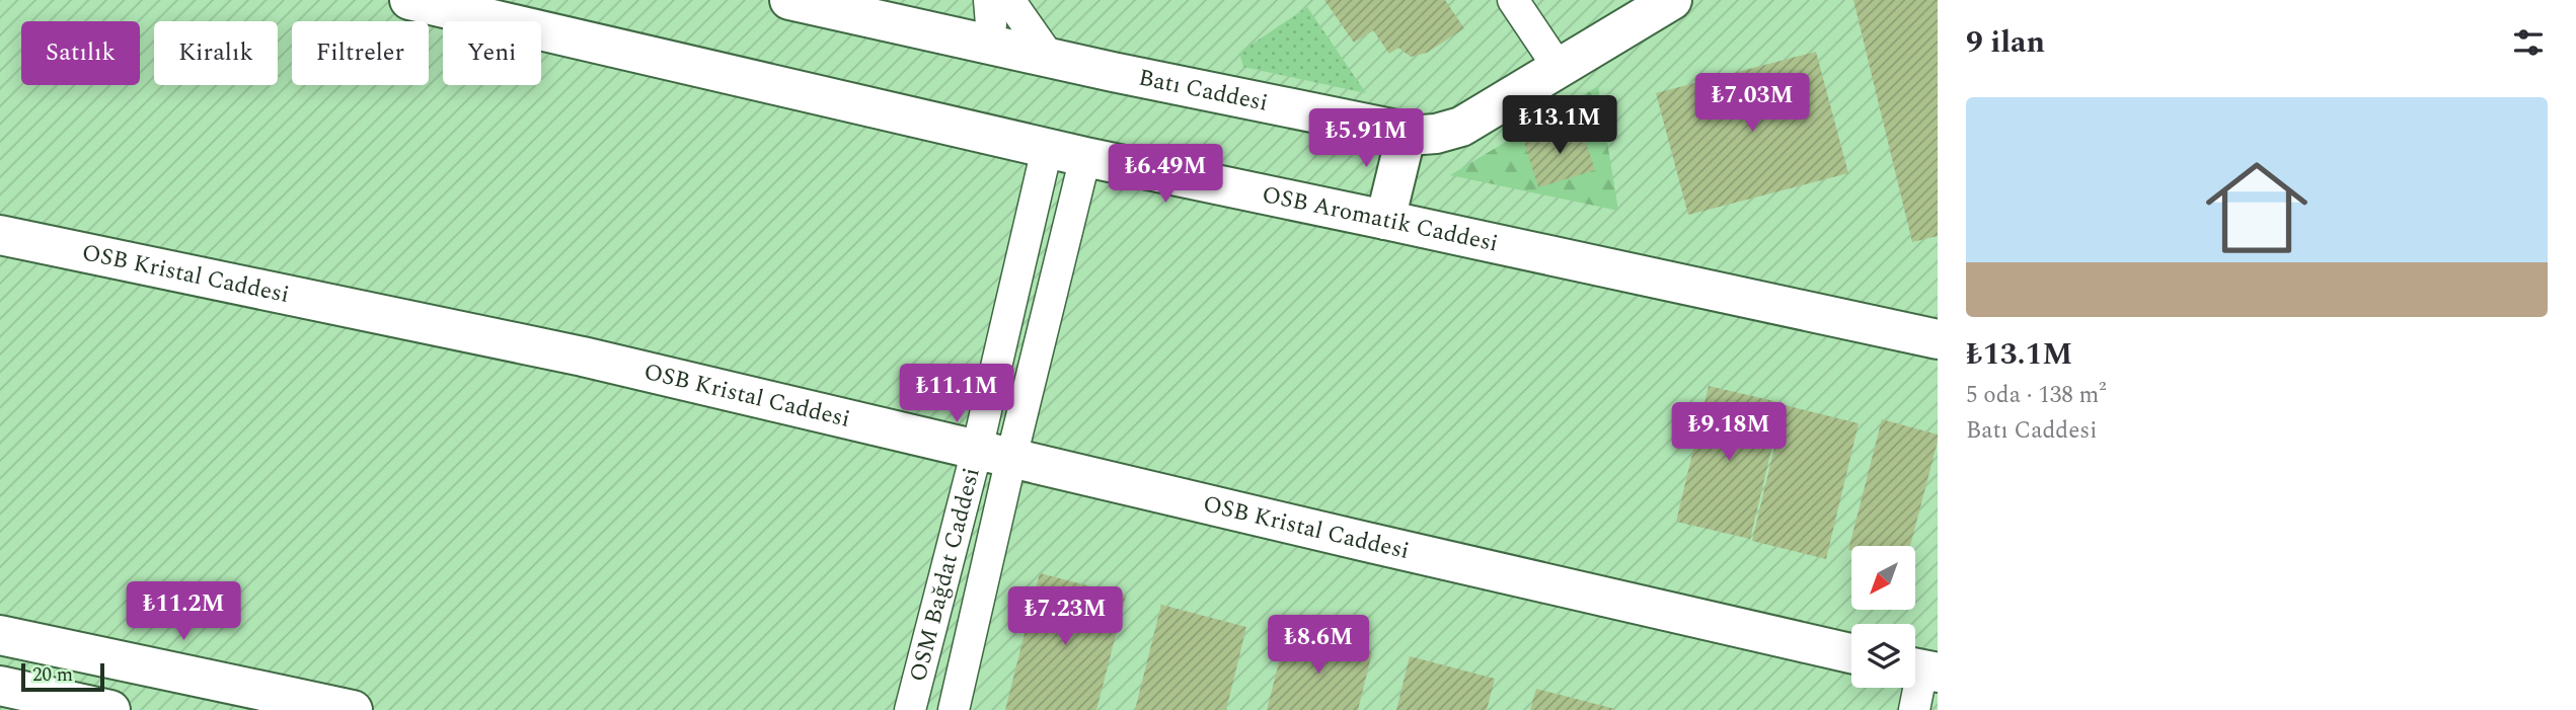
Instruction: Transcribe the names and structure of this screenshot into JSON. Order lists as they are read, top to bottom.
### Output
{
  "streets": {
    "street": [
      "Batı Caddesi",
      "OSB Aromatik Caddesi",
      "OSB Kristal Caddesi",
      "OSM Bağdat Caddesi"
    ]
  },
  "crossings": [
    ["OSB Aromatik Caddesi", "OSM Bağdat Caddesi"],
    ["OSB Kristal Caddesi", "OSM Bağdat Caddesi"]
  ],
  "scale_bar": "20 m",
  "north": "bottom left",
  "page": {
    "heading": "9 ilan",
    "chip": [
      "Satılık",
      "Kiralık",
      "Filtreler",
      "Yeni"
    ],
    "price": [
      "₺7.03M",
      "₺13.1M",
      "₺5.91M",
      "₺6.49M",
      "₺11.1M",
      "₺9.18M",
      "₺11.2M",
      "₺7.23M",
      "₺8.6M"
    ],
    "list": [
      {
        "name": "₺13.1M",
        "note": "5 oda · 138 m² · Batı Caddesi"
      }
    ],
    "scale": "20 m"
  }
}
